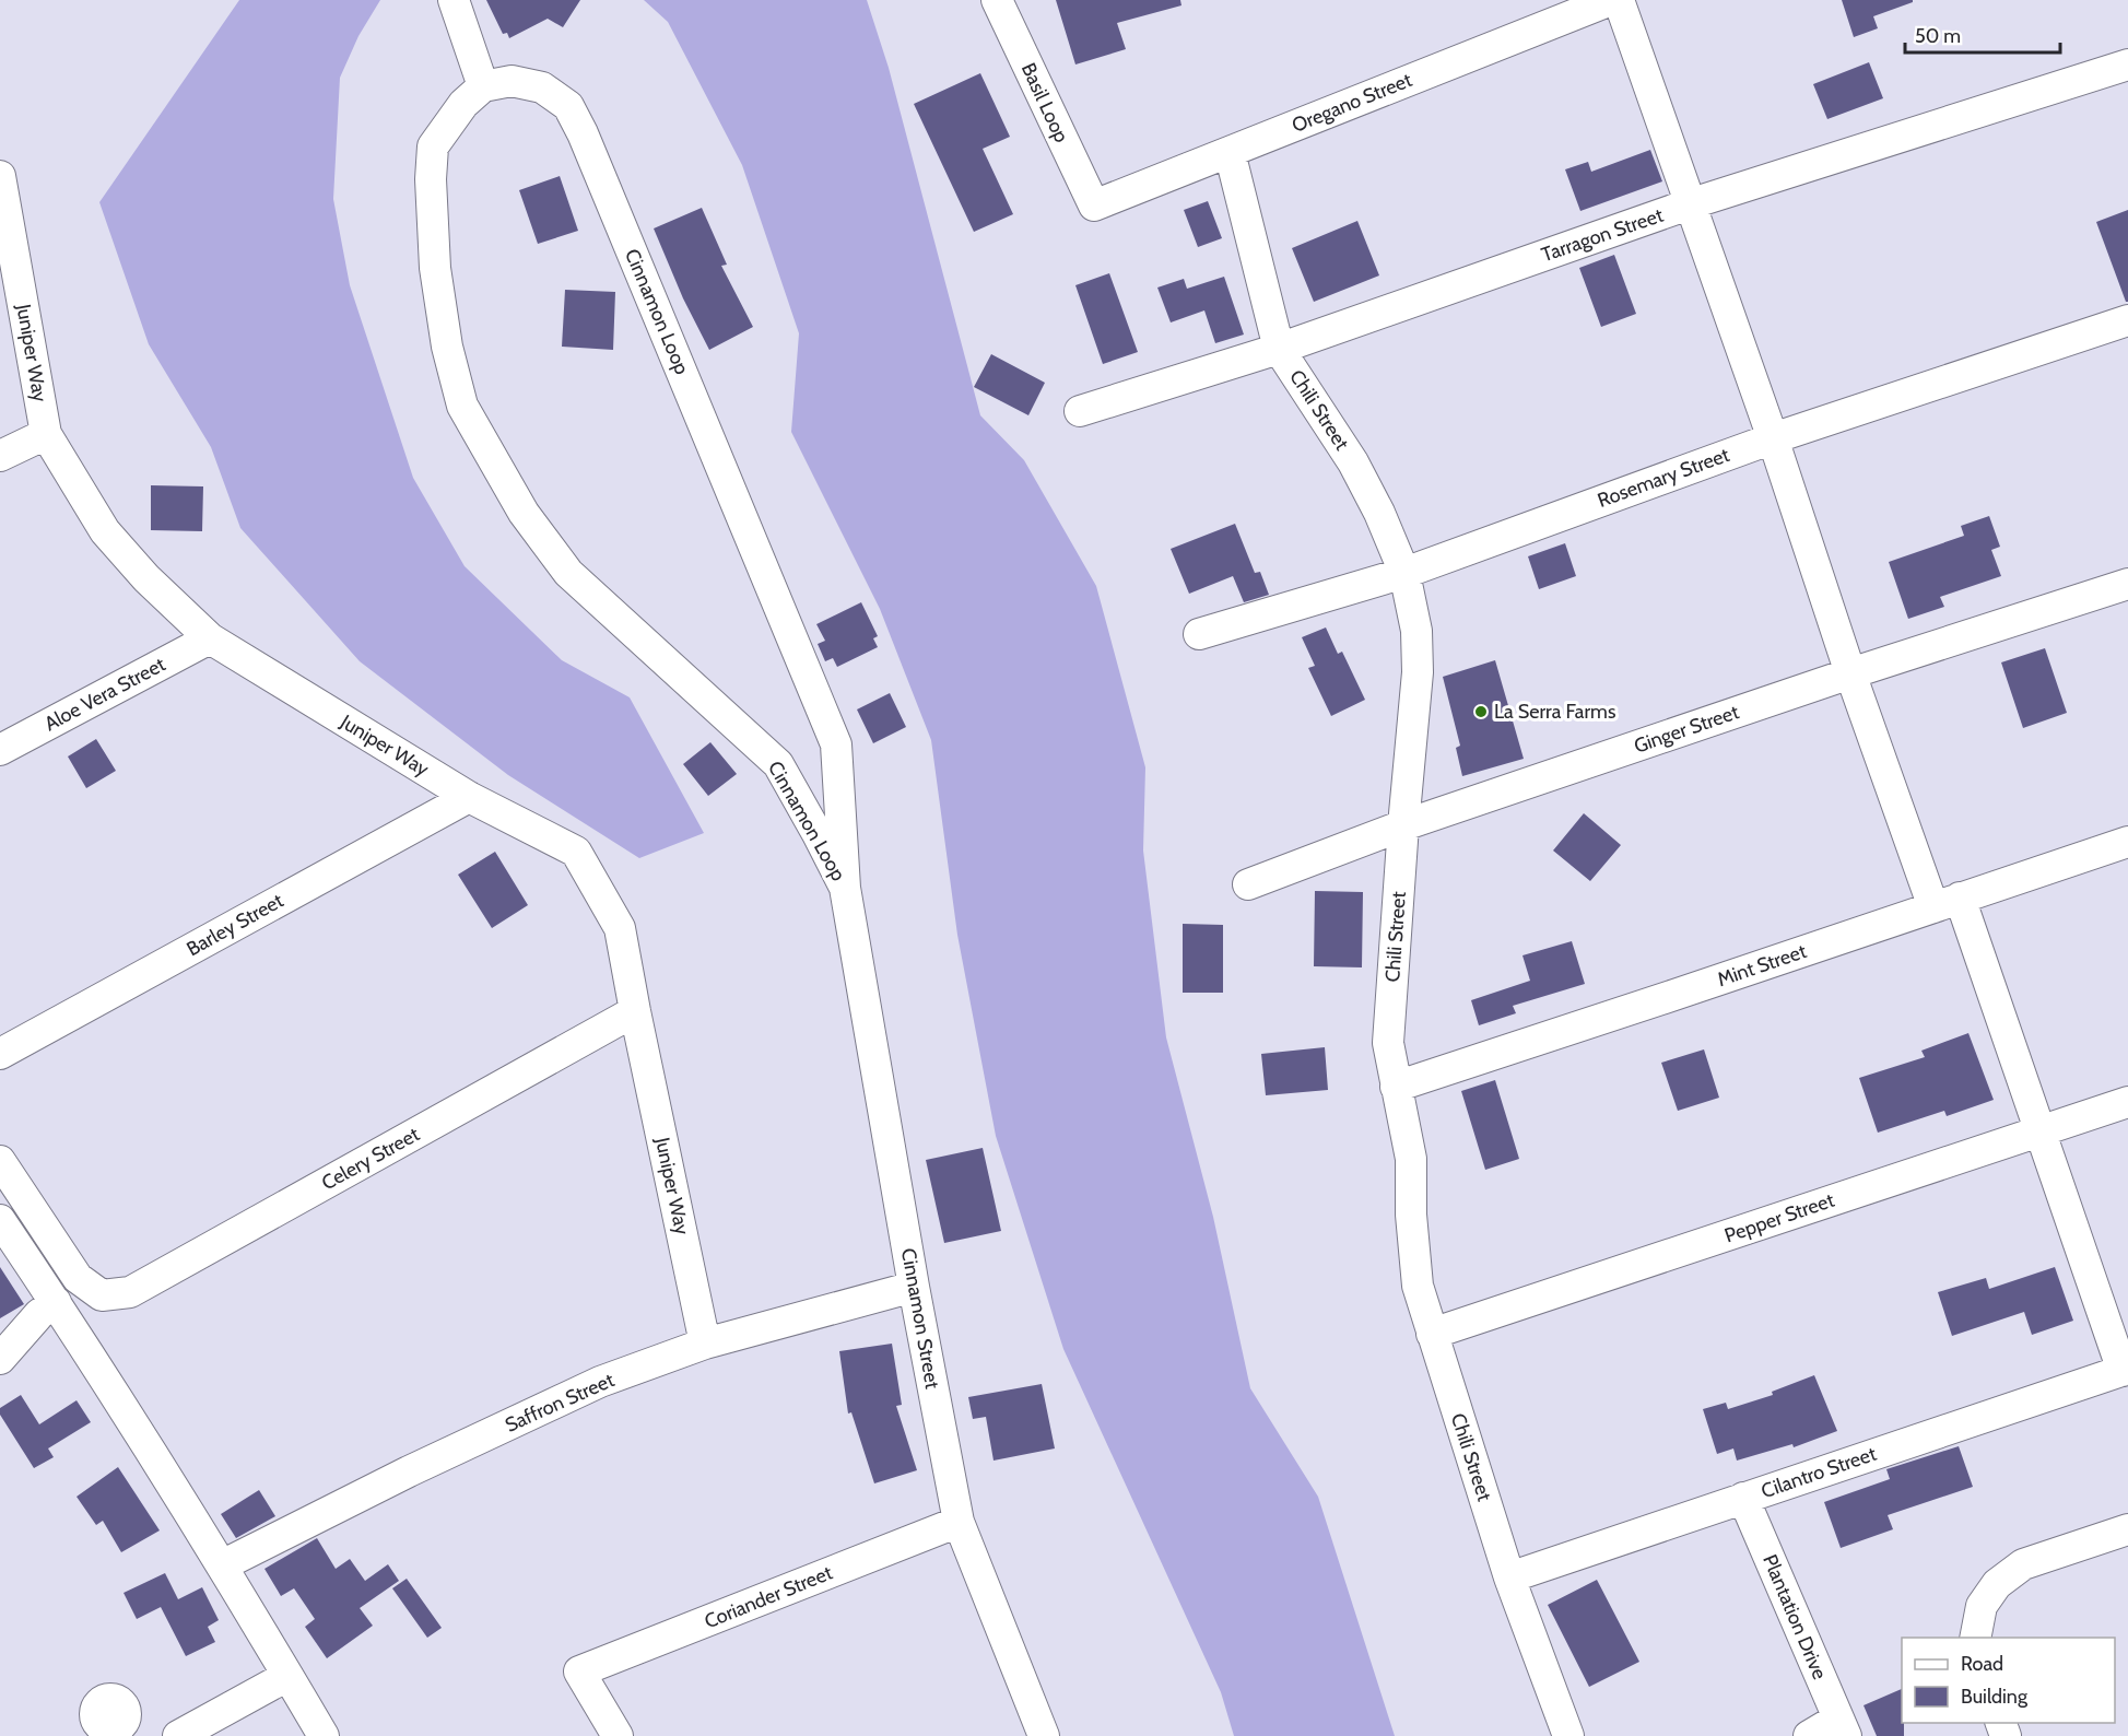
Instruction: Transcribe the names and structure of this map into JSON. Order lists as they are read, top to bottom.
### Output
{
  "streets": {
    "street": [
      "Basil Loop",
      "Oregano Street",
      "Tarragon Street",
      "Cinnamon Loop",
      "Juniper Way",
      "Chili Street",
      "Rosemary Street",
      "Aloe Vera Street",
      "Ginger Street",
      "Barley Street",
      "Mint Street",
      "Celery Street",
      "Pepper Street",
      "Cinnamon Street",
      "Saffron Street",
      "Cilantro Street",
      "Coriander Street",
      "Plantation Drive"
    ]
  },
  "crossings": [
    ["Basil Loop", "Oregano Street"],
    ["Oregano Street", "Chili Street"],
    ["Tarragon Street", "Chili Street"],
    ["Cinnamon Loop", "Cinnamon Street"],
    ["Juniper Way", "Aloe Vera Street"],
    ["Juniper Way", "Barley Street"],
    ["Juniper Way", "Celery Street"],
    ["Juniper Way", "Saffron Street"],
    ["Chili Street", "Rosemary Street"],
    ["Chili Street", "Ginger Street"],
    ["Chili Street", "Mint Street"],
    ["Chili Street", "Pepper Street"],
    ["Chili Street", "Cilantro Street"],
    ["Cinnamon Street", "Saffron Street"],
    ["Cinnamon Street", "Coriander Street"],
    ["Cilantro Street", "Plantation Drive"]
  ],
  "places": ["La Serra Farms"],
  "legend": ["Road", "Building"],
  "scale_bar": "50 m"
}
